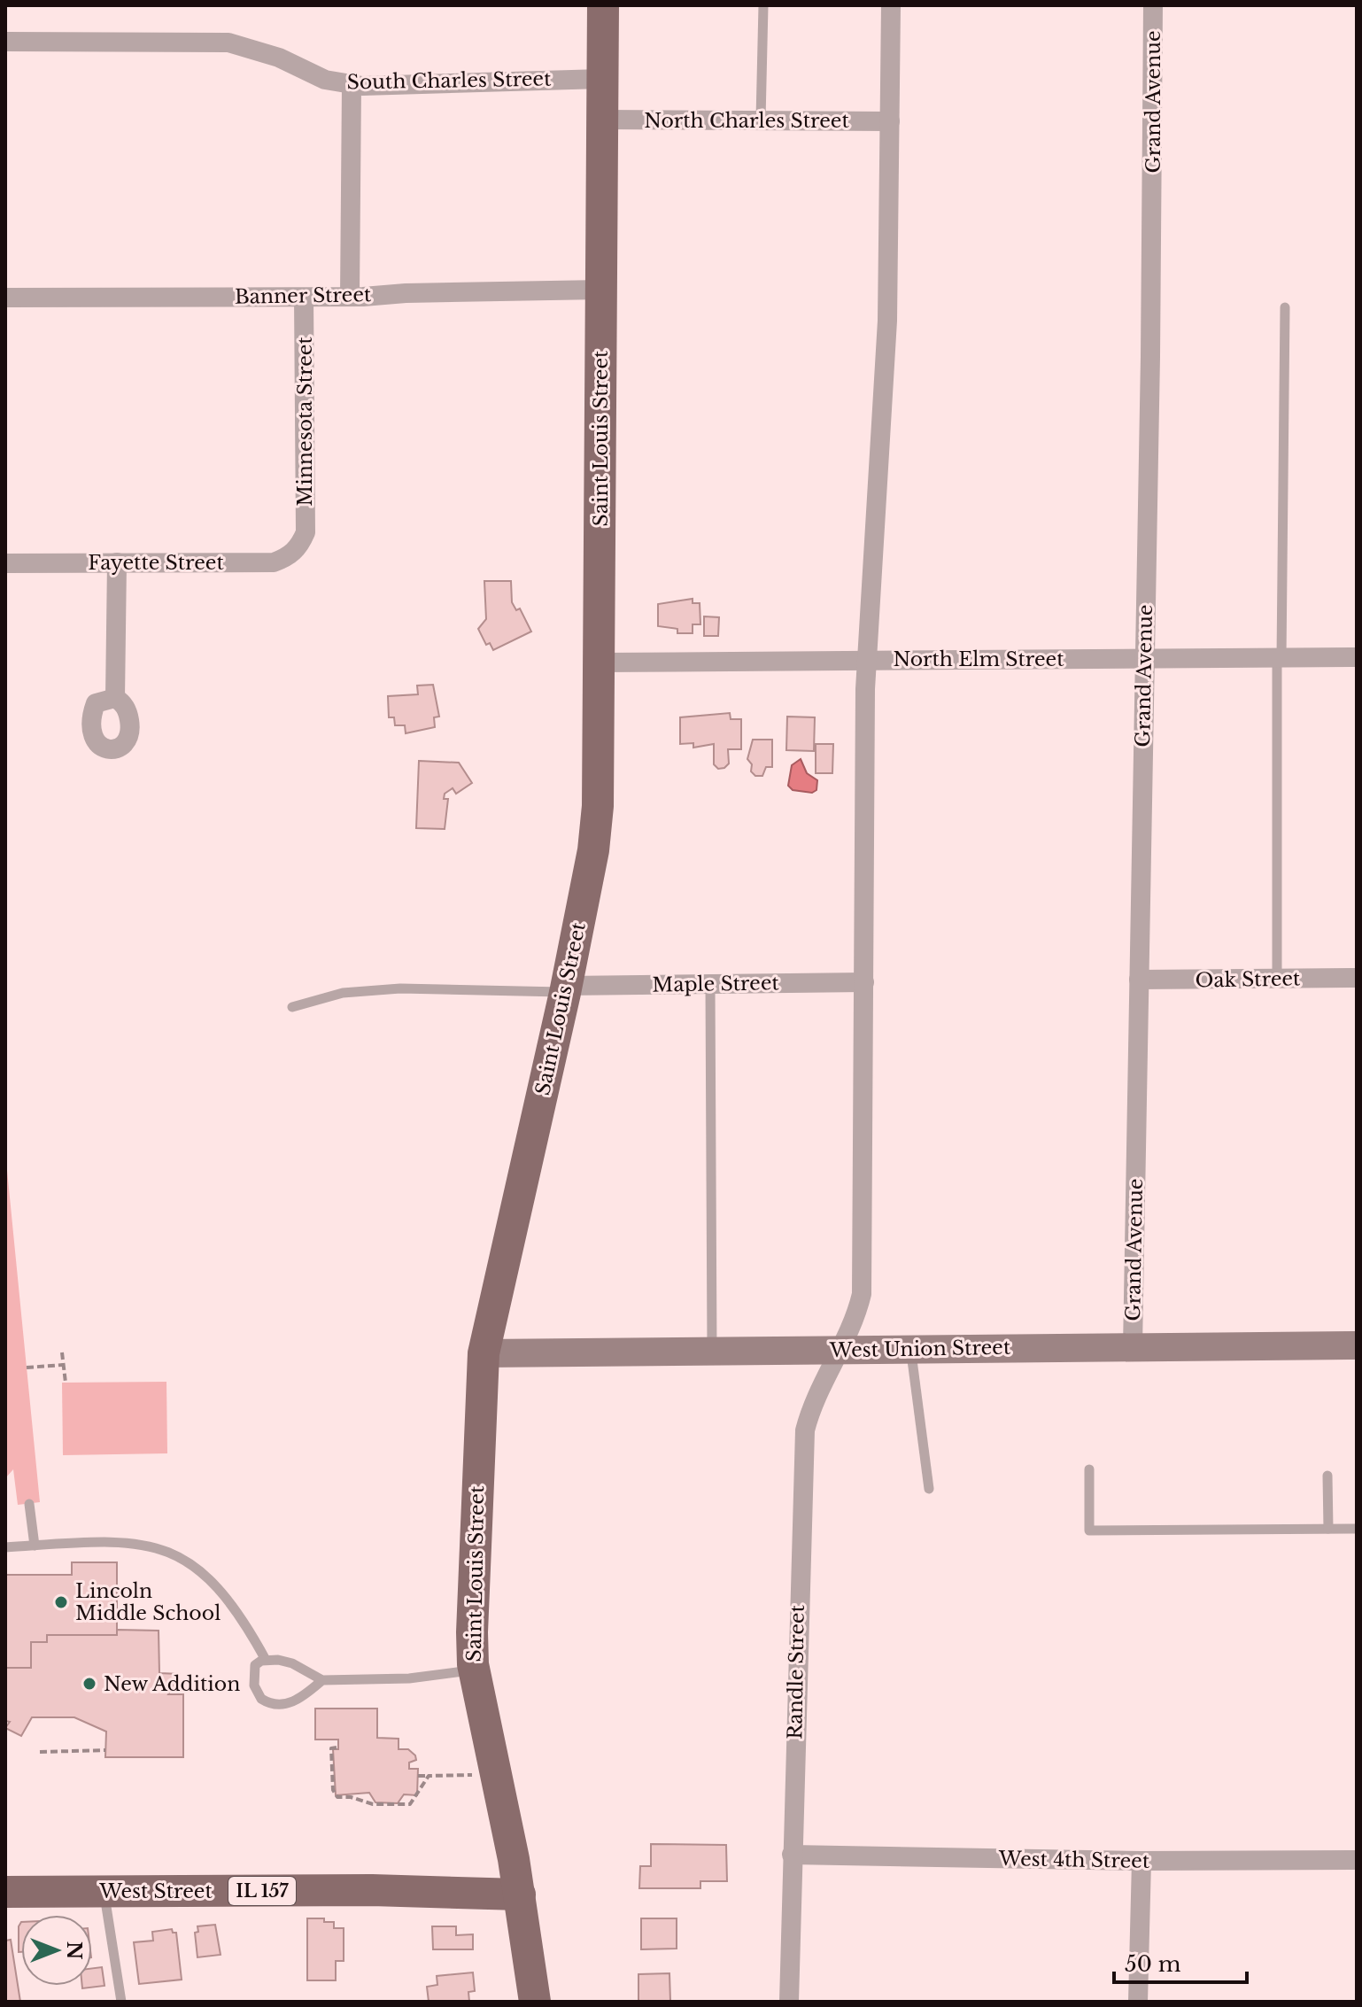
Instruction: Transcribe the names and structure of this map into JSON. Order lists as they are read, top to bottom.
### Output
{
  "streets": {
    "main road": ["Saint Louis Street", "West Street", "IL 157"],
    "street": [
      "South Charles Street",
      "Grand Avenue",
      "North Charles Street",
      "Banner Street",
      "Minnesota Street",
      "Fayette Street",
      "North Elm Street",
      "Oak Street",
      "Maple Street",
      "West Union Street",
      "Randle Street",
      "West 4th Street"
    ]
  },
  "crossings": [
    ["South Charles Street", "Saint Louis Street"],
    ["Grand Avenue", "North Elm Street"],
    ["Grand Avenue", "Oak Street"],
    ["Grand Avenue", "West Union Street"],
    ["North Charles Street", "Saint Louis Street"],
    ["North Charles Street", "Randle Street"],
    ["Banner Street", "Minnesota Street"],
    ["Banner Street", "Saint Louis Street"],
    ["Minnesota Street", "Fayette Street"],
    ["Saint Louis Street", "North Elm Street"],
    ["Saint Louis Street", "Maple Street"],
    ["Saint Louis Street", "West Union Street"],
    ["Saint Louis Street", "West Street"],
    ["North Elm Street", "Randle Street"],
    ["Maple Street", "Randle Street"],
    ["West Union Street", "Randle Street"],
    ["Randle Street", "West 4th Street"]
  ],
  "places": ["Lincoln Middle School", "New Addition"],
  "scale_bar": "50 m",
  "north": "right"
}
